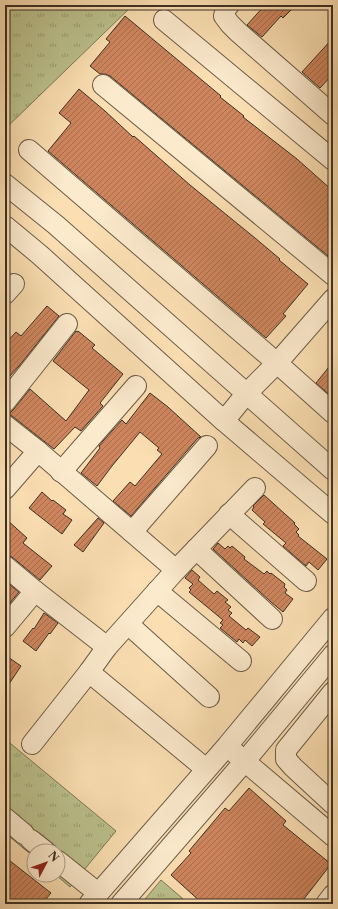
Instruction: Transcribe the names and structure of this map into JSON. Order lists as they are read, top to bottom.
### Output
{
  "north": "top right"
}
